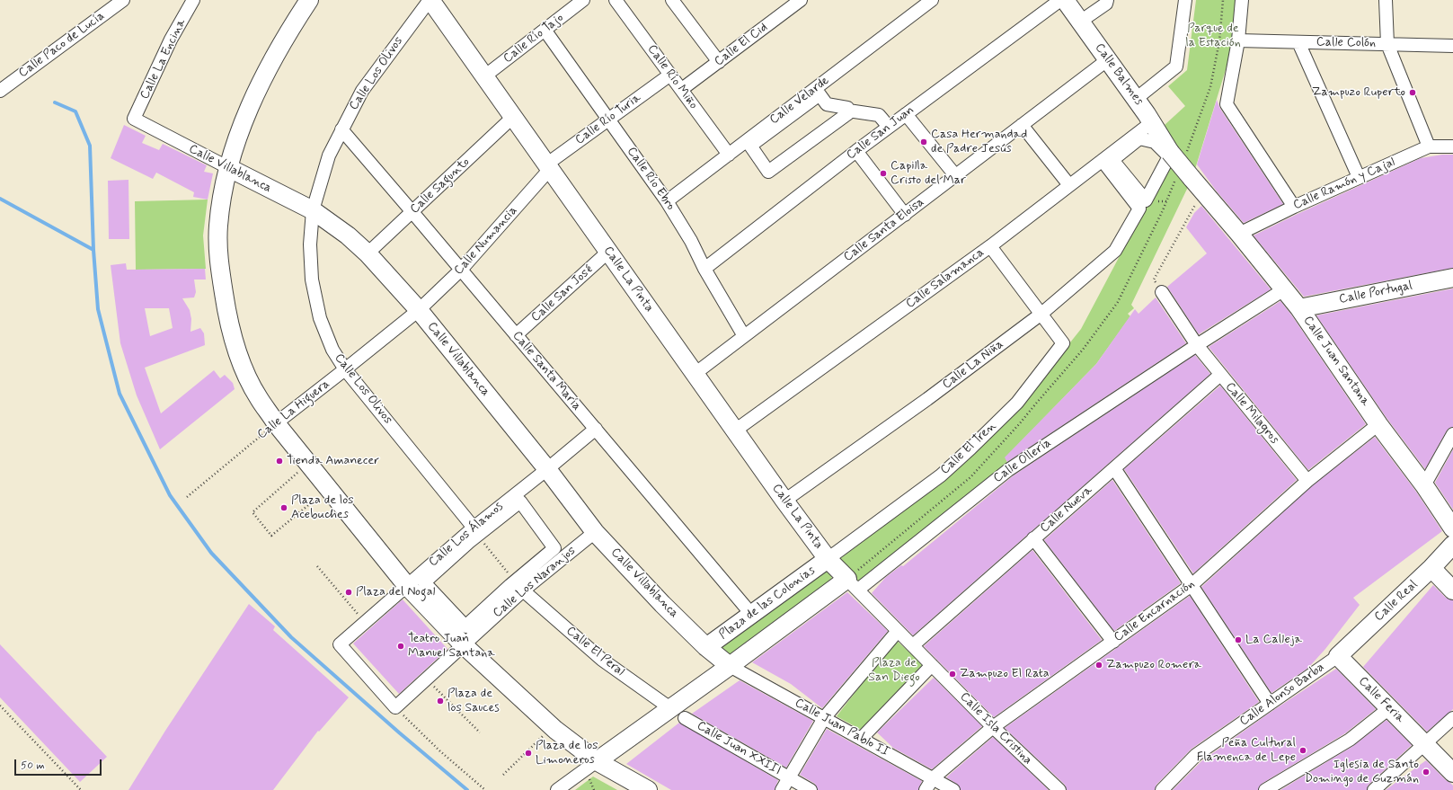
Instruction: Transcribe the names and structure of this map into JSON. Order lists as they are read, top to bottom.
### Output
{
  "streets": {
    "street": [
      "Calle Río Tajo",
      "Calle Colón",
      "Calle Paco de Lucía",
      "Calle El Cid",
      "Calle La Encina",
      "Calle Los Olivos",
      "Calle Balmes",
      "Calle Río Miño",
      "Calle Velarde",
      "Calle Río Turia",
      "Calle San Juan",
      "Calle Villablanca",
      "Calle Río Ebro",
      "Calle Ramón y Cajal",
      "Calle Sagunto",
      "Calle Santa Eloisa",
      "Calle Numancia",
      "Calle Salamanca",
      "Calle La Pinta",
      "Calle Portugal",
      "Calle San José",
      "Calle Juan Santana",
      "Calle La Niña",
      "Calle Santa María",
      "Calle La Higuera",
      "Calle Milagros",
      "Calle El Tren",
      "Calle Ollería",
      "Calle Nueva",
      "Calle Los Álamos",
      "Calle Los Naranjos",
      "Calle Real",
      "Plaza de las Colonias",
      "Calle Encarnación",
      "Calle El Peral",
      "Calle Alonso Barba",
      "Calle Feria",
      "Calle Juan Pablo II",
      "Calle Isla Cristina",
      "Calle Juan XXIII"
    ]
  },
  "crossings": [
    ["Calle Río Tajo", "Calle Río Ebro"],
    ["Calle Río Tajo", "Calle La Pinta"],
    ["Calle El Cid", "Calle Río Miño"],
    ["Calle La Encina", "Calle Villablanca"],
    ["Calle Los Olivos", "Calle Villablanca"],
    ["Calle Los Olivos", "Calle La Pinta"],
    ["Calle Los Olivos", "Calle Santa María"],
    ["Calle Los Olivos", "Calle La Higuera"],
    ["Calle Los Olivos", "Calle Los Álamos"],
    ["Calle Balmes", "Calle Santa Eloisa"],
    ["Calle Balmes", "Calle Salamanca"],
    ["Calle Balmes", "Calle Juan Santana"],
    ["Calle Río Miño", "Calle Velarde"],
    ["Calle Río Miño", "Calle Río Turia"],
    ["Calle Velarde", "Calle Río Ebro"],
    ["Calle Río Turia", "Calle Río Ebro"],
    ["Calle Río Turia", "Calle Numancia"],
    ["Calle Río Turia", "Calle La Pinta"],
    ["Calle San Juan", "Calle Río Ebro"],
    ["Calle Villablanca", "Calle Sagunto"],
    ["Calle Villablanca", "Calle Numancia"],
    ["Calle Villablanca", "Calle La Higuera"],
    ["Calle Villablanca", "Calle Los Álamos"],
    ["Calle Villablanca", "Calle Los Naranjos"],
    ["Calle Villablanca", "Plaza de las Colonias"],
    ["Calle Villablanca", "Calle Juan Pablo II"],
    ["Calle Río Ebro", "Calle Santa Eloisa"],
    ["Calle Ramón y Cajal", "Calle Juan Santana"],
    ["Calle Sagunto", "Calle La Pinta"],
    ["Calle Sagunto", "Calle Santa María"],
    ["Calle Santa Eloisa", "Calle La Pinta"],
    ["Calle Numancia", "Calle La Pinta"],
    ["Calle Numancia", "Calle Santa María"],
    ["Calle Numancia", "Calle La Higuera"],
    ["Calle Salamanca", "Calle La Pinta"],
    ["Calle Salamanca", "Calle La Niña"],
    ["Calle La Pinta", "Calle San José"],
    ["Calle La Pinta", "Calle La Niña"],
    ["Calle La Pinta", "Calle El Tren"],
    ["Calle La Pinta", "Plaza de las Colonias"],
    ["Calle La Pinta", "Calle Isla Cristina"],
    ["Calle Portugal", "Calle Juan Santana"],
    ["Calle San José", "Calle Santa María"],
    ["Calle Juan Santana", "Calle Ollería"],
    ["Calle Juan Santana", "Calle Encarnación"],
    ["Calle La Niña", "Calle El Tren"],
    ["Calle Santa María", "Calle Los Álamos"],
    ["Calle Santa María", "Plaza de las Colonias"],
    ["Calle Milagros", "Calle Ollería"],
    ["Calle Milagros", "Calle Nueva"],
    ["Calle Milagros", "Calle Encarnación"],
    ["Calle El Tren", "Plaza de las Colonias"],
    ["Calle El Tren", "Calle Isla Cristina"],
    ["Calle Ollería", "Calle Isla Cristina"],
    ["Calle Nueva", "Calle Isla Cristina"],
    ["Calle Los Álamos", "Calle Los Naranjos"],
    ["Calle Los Naranjos", "Calle El Peral"],
    ["Calle Real", "Calle Alonso Barba"],
    ["Calle Real", "Calle Feria"],
    ["Plaza de las Colonias", "Calle Isla Cristina"],
    ["Calle Encarnación", "Calle Juan Pablo II"],
    ["Calle Encarnación", "Calle Isla Cristina"],
    ["Calle Alonso Barba", "Calle Feria"]
  ],
  "parks": ["Parque de la Estación", "Plaza de San Diego"],
  "places": [
    "Zampuzo Ruperto",
    "Casa Hermandad de Padre Jesús",
    "Capilla Cristo del Mar",
    "Tienda Amanecer",
    "Plaza de los Acebuches",
    "Plaza del Nogal",
    "La Calleja",
    "Teatro Juan Manuel Santana",
    "Zampuzo Romera",
    "Zampuzo El Rata",
    "Plaza de los Sauces",
    "Peña Cultural Flamenca de Lepe",
    "Plaza de los Limoneros",
    "Iglesia de Santo Domingo de Guzmán"
  ],
  "scale_bar": "50 m"
}
